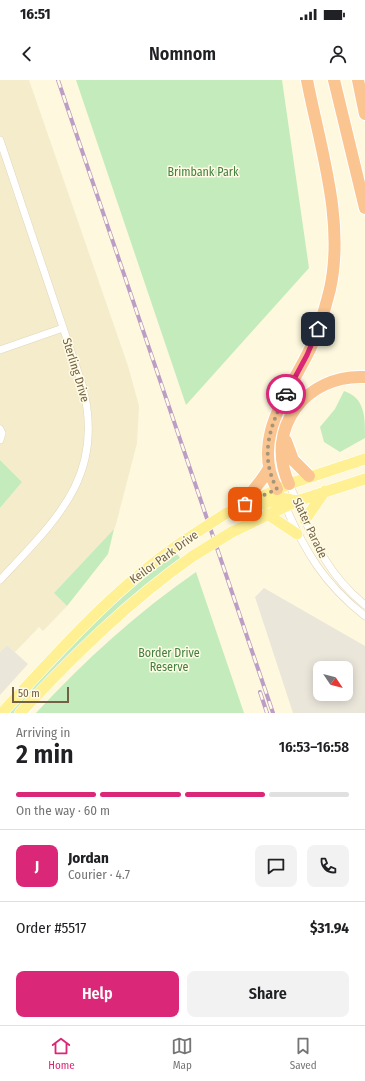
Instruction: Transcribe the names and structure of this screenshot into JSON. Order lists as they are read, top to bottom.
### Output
{
  "streets": {
    "main road": ["Keilor Park Drive"],
    "street": ["Sterling Drive", "Slater Parade"]
  },
  "crossings": [
    ["Slater Parade", "Keilor Park Drive"]
  ],
  "parks": ["Brimbank Park", "Border Drive Reserve"],
  "scale_bar": "50 m",
  "north": "bottom right",
  "page": {
    "status": "16:51",
    "header": "Nomnom",
    "scale": "50 m",
    "heading": ["2 min", "Arriving in", "16:53–16:58"],
    "panel": [
      "Jordan",
      "Courier · 4.7",
      "Order #5517",
      "$31.94"
    ],
    "bar": "On the way · 60 m",
    "round": "J",
    "buttons": ["Help", "Share"],
    "tabs": ["Home", "Map", "Saved"]
  }
}
